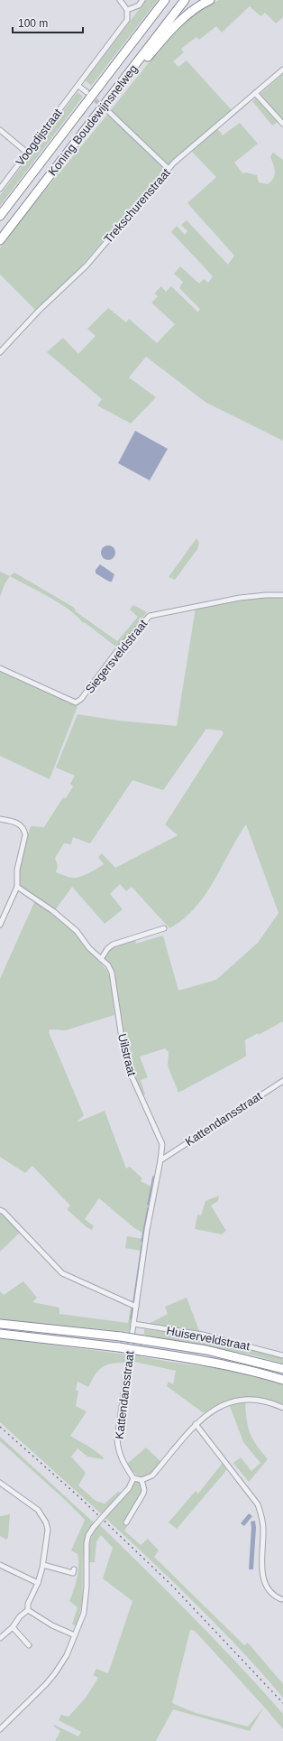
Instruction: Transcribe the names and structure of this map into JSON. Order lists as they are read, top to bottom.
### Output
{
  "streets": {
    "highway": ["Koning Boudewijnsnelweg"],
    "street": [
      "Voogdijstraat",
      "Trekschurenstraat",
      "Siegersveldstraat",
      "Uilstraat",
      "Kattendansstraat",
      "Huiserveldstraat"
    ]
  },
  "crossings": [
    ["Uilstraat", "Kattendansstraat"],
    ["Kattendansstraat", "Huiserveldstraat"]
  ],
  "scale_bar": "100 m"
}
